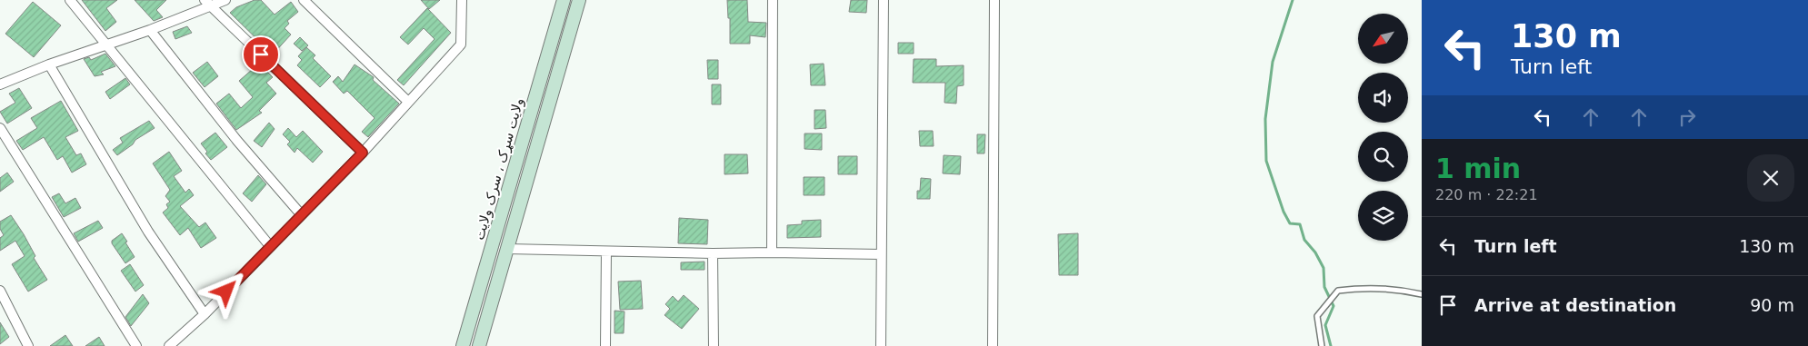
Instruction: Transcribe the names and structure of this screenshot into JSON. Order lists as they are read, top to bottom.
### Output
{
  "streets": {
    "main road": ["ولایت سړک ، سرک ولایت"]
  },
  "north": "bottom left",
  "page": {
    "turn": ["130 m", "Turn left"],
    "heading": ["1 min", "220 m · 22:21"],
    "list": [
      {
        "name": "Turn left",
        "value": "130 m"
      },
      {
        "name": "Arrive at destination",
        "value": "90 m"
      }
    ]
  }
}
